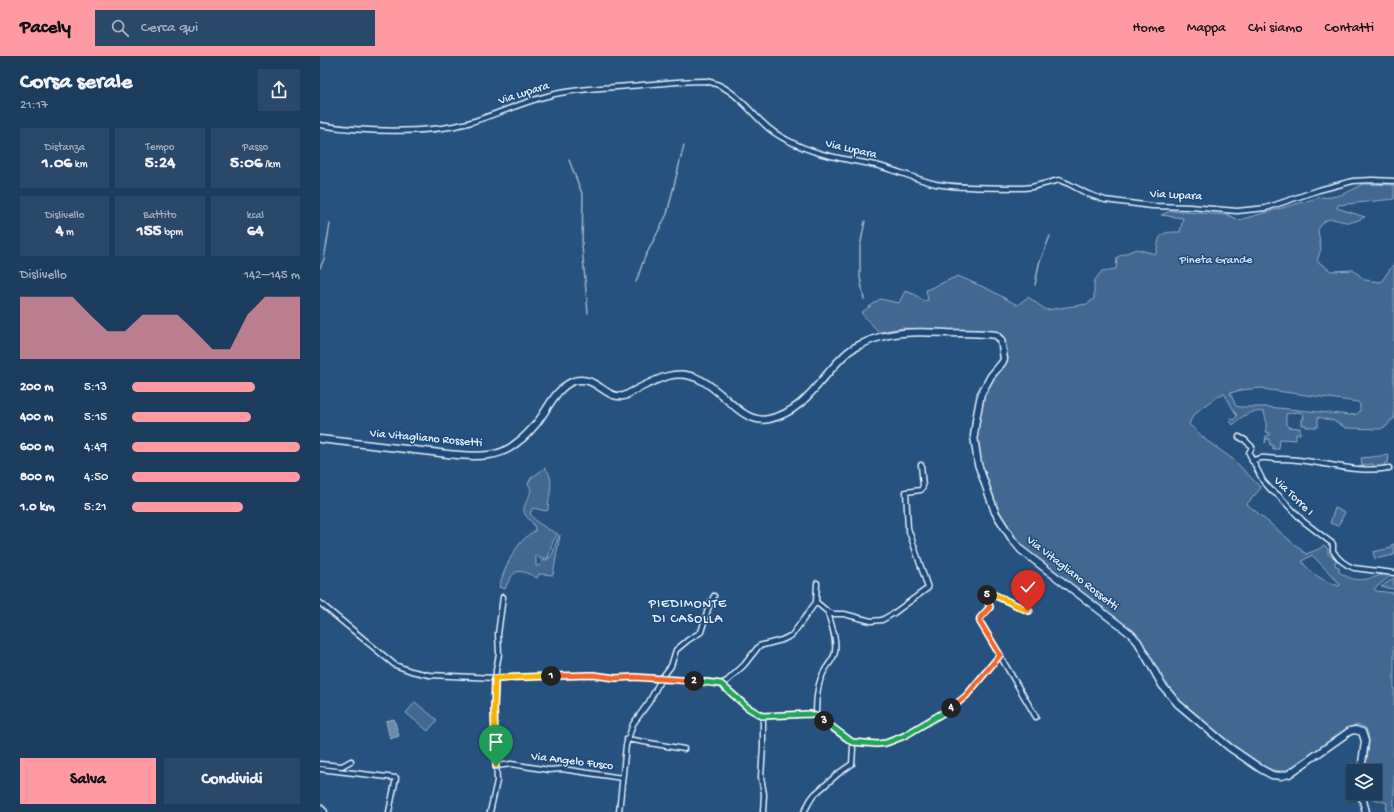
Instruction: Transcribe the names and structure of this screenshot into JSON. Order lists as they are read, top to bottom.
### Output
{
  "streets": {
    "street": [
      "Via Lupara",
      "Via Vitagliano Rossetti",
      "Via Torre I",
      "Via Angelo Fusco"
    ]
  },
  "districts": ["PIEDIMONTE DI CASOLLA"],
  "parks": ["Pineta Grande"],
  "page": {
    "header": "Pacely",
    "search": "Cerca qui",
    "nav": [
      "Home",
      "Mappa",
      "Chi siamo",
      "Contatti"
    ],
    "heading": ["Corsa serale", "21:17"],
    "stats": [
      ["Distanza", "1.06 km"],
      ["Tempo", "5:24"],
      ["Passo", "5:06 /km"],
      ["Dislivello", "4 m"],
      ["Battito", "155 bpm"],
      ["kcal", "64"]
    ],
    "chart": ["Dislivello", "142–145 m"],
    "list": [
      {
        "name": "200 m",
        "note": "5:13"
      },
      {
        "name": "400 m",
        "note": "5:15"
      },
      {
        "name": "600 m",
        "note": "4:49"
      },
      {
        "name": "800 m",
        "note": "4:50"
      },
      {
        "name": "1.0 km",
        "note": "5:21"
      }
    ],
    "pins": [
      "5",
      "1",
      "2",
      "4",
      "3"
    ],
    "buttons": ["Salva", "Condividi"]
  }
}
